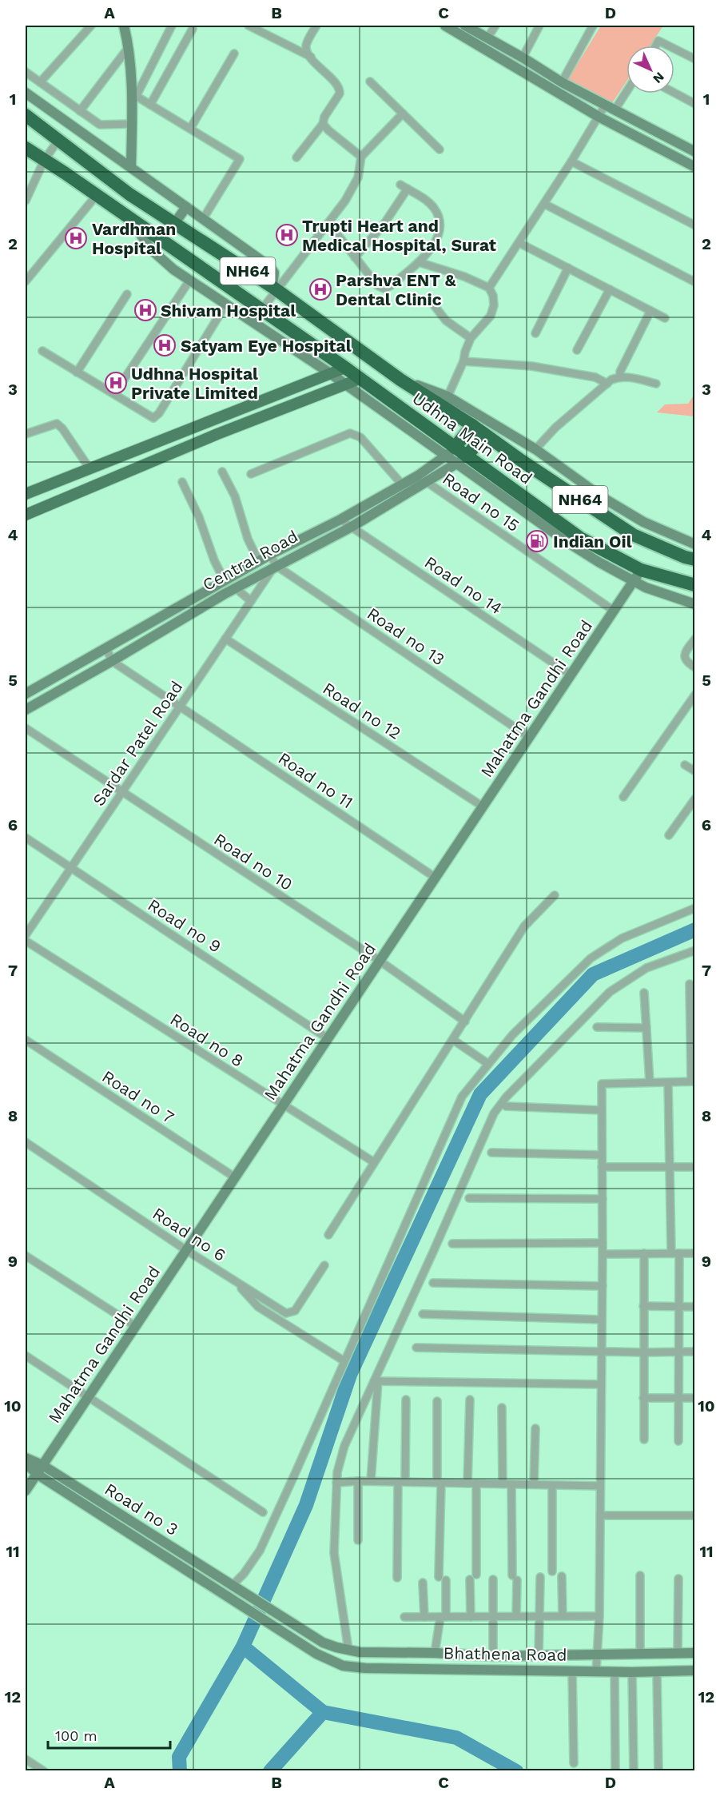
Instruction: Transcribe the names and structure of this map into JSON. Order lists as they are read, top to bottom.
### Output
{
  "streets": {
    "highway": ["NH64", "Udhna Main Road", "Central Road"],
    "street": [
      "Road no 15",
      "Road no 14",
      "Road no 13",
      "Mahatma Gandhi Road",
      "Road no 12",
      "Sardar Patel Road",
      "Road no 11",
      "Road no 10",
      "Road no 9",
      "Road no 8",
      "Road no 7",
      "Road no 6",
      "Road no 3",
      "Bhathena Road"
    ]
  },
  "crossings": [
    ["NH64", "Central Road"],
    ["Udhna Main Road", "Central Road"],
    ["Udhna Main Road", "Mahatma Gandhi Road"],
    ["Road no 15", "Central Road"],
    ["Road no 15", "Mahatma Gandhi Road"],
    ["Central Road", "Road no 14"],
    ["Central Road", "Road no 13"],
    ["Central Road", "Sardar Patel Road"],
    ["Central Road", "Road no 11"],
    ["Road no 14", "Mahatma Gandhi Road"],
    ["Road no 13", "Mahatma Gandhi Road"],
    ["Road no 13", "Sardar Patel Road"],
    ["Mahatma Gandhi Road", "Road no 12"],
    ["Mahatma Gandhi Road", "Road no 11"],
    ["Mahatma Gandhi Road", "Road no 10"],
    ["Mahatma Gandhi Road", "Road no 9"],
    ["Mahatma Gandhi Road", "Road no 8"],
    ["Mahatma Gandhi Road", "Road no 7"],
    ["Mahatma Gandhi Road", "Road no 6"],
    ["Mahatma Gandhi Road", "Road no 3"],
    ["Road no 12", "Sardar Patel Road"],
    ["Sardar Patel Road", "Road no 11"],
    ["Sardar Patel Road", "Road no 10"],
    ["Sardar Patel Road", "Road no 9"],
    ["Road no 3", "Bhathena Road"]
  ],
  "places": {
    "hospital": [
      "Trupti Heart and Medical Hospital, Surat",
      "Vardhman Hospital",
      "Parshva ENT & Dental Clinic",
      "Shivam Hospital",
      "Satyam Eye Hospital",
      "Udhna Hospital Private Limited"
    ],
    "fuel station": ["Indian Oil"]
  },
  "scale_bar": "100 m",
  "north": "bottom right",
  "grid": {
    "columns": [
      "A",
      "B",
      "C",
      "D"
    ],
    "rows": [
      "1",
      "2",
      "3",
      "4",
      "5",
      "6",
      "7",
      "8",
      "9",
      "10",
      "11",
      "12"
    ]
  }
}
